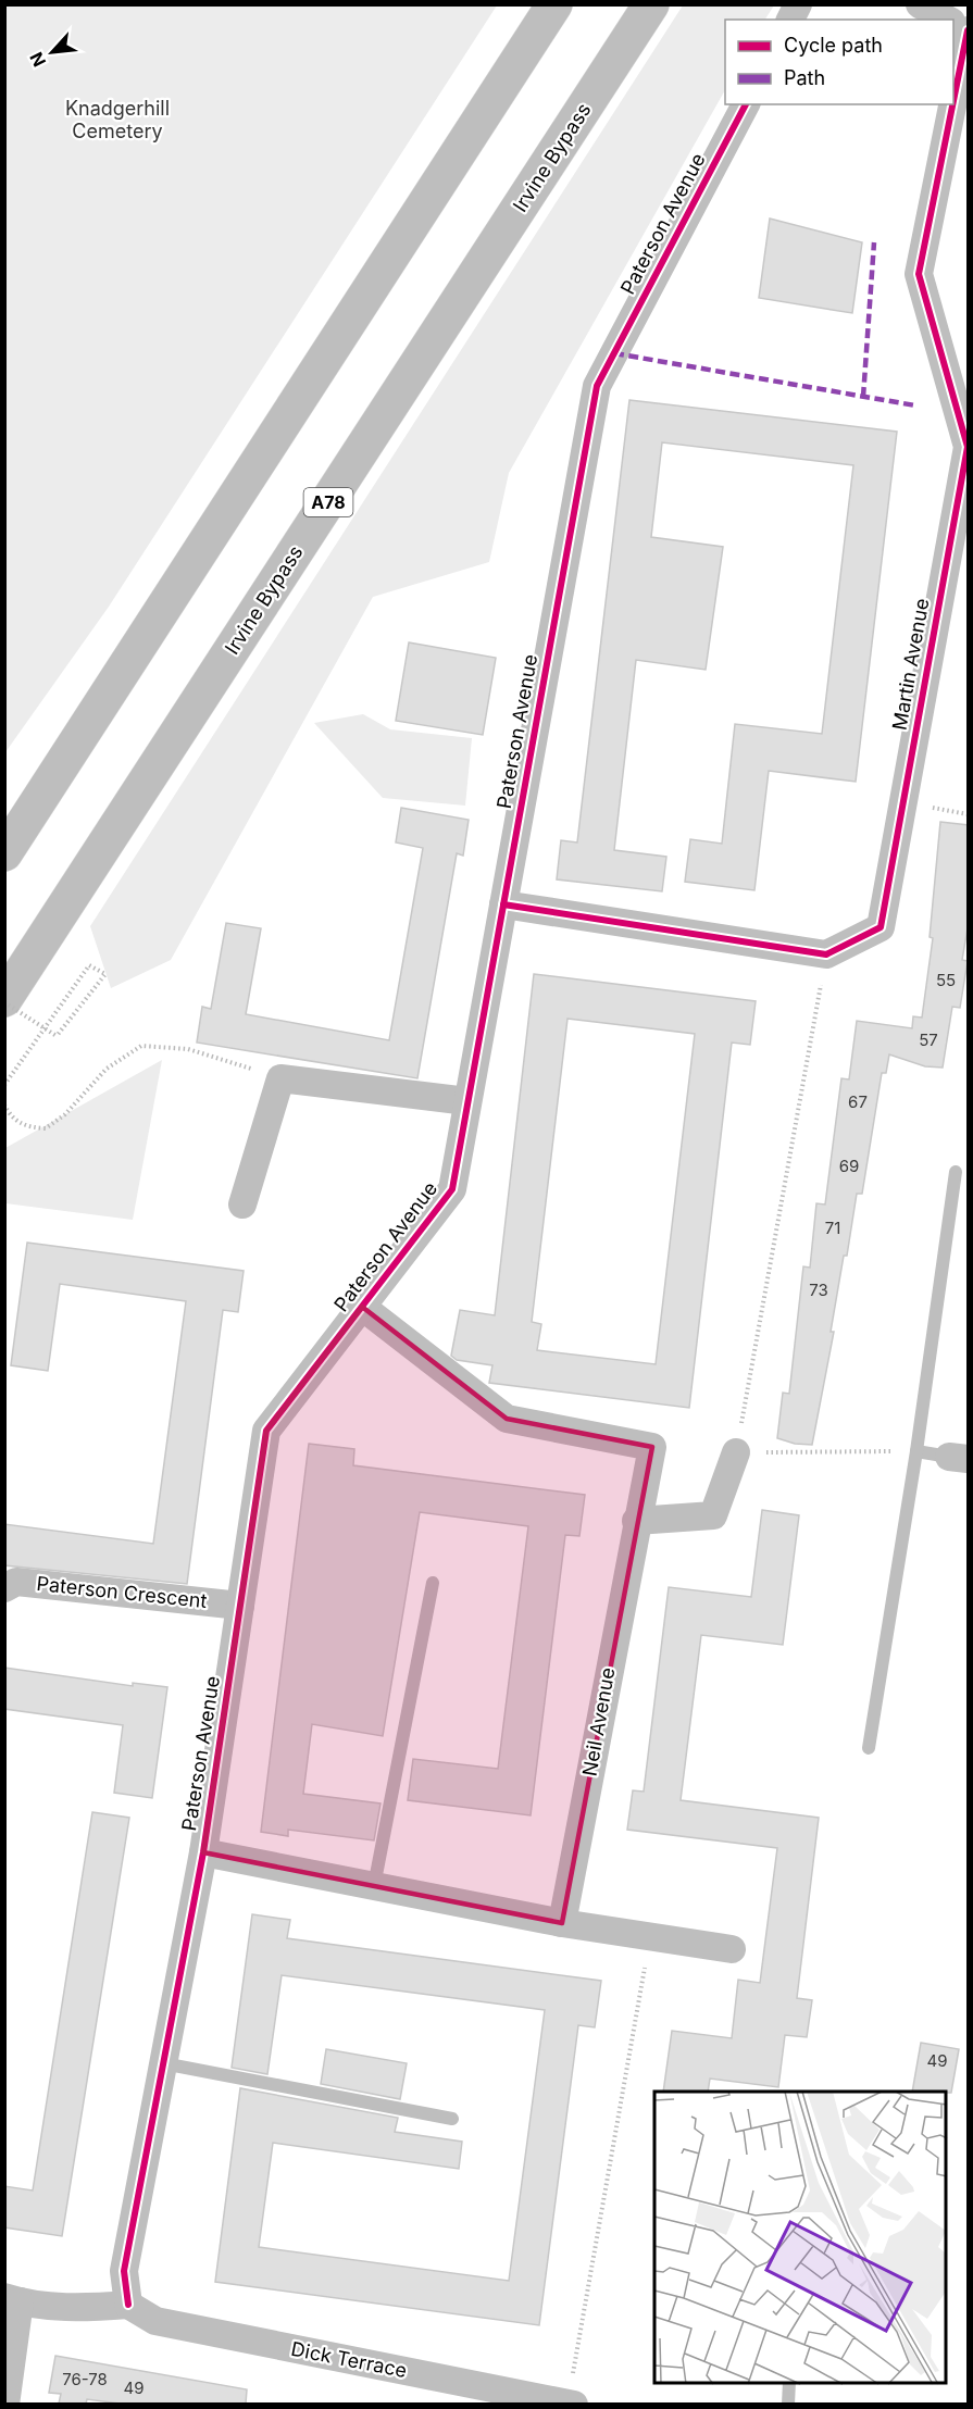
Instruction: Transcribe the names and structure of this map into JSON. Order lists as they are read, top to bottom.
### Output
{
  "streets": {
    "highway": ["Irvine Bypass", "A78"],
    "street": [
      "Paterson Avenue",
      "Martin Avenue",
      "Paterson Crescent",
      "Neil Avenue",
      "Dick Terrace"
    ]
  },
  "crossings": [
    ["Paterson Avenue", "Paterson Crescent"],
    ["Paterson Avenue", "Neil Avenue"],
    ["Paterson Avenue", "Dick Terrace"]
  ],
  "parks": ["Knadgerhill Cemetery"],
  "house_numbers": [
    "55",
    "57",
    "67",
    "69",
    "71",
    "73",
    "49",
    "76-78",
    "49"
  ],
  "legend": ["Cycle path", "Path"],
  "north": "bottom left"
}
